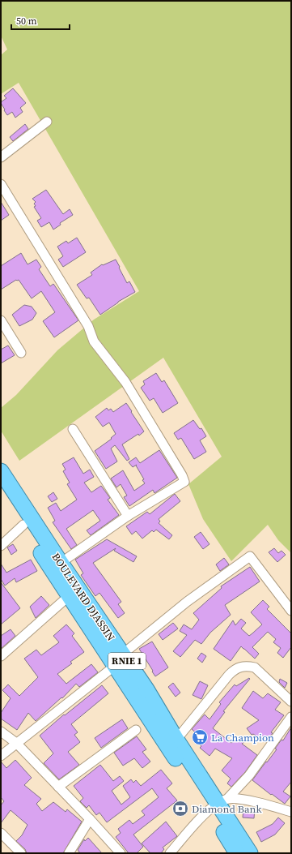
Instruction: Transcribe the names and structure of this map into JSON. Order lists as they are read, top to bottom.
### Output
{
  "streets": {
    "highway": ["BOULEVARD DJASSIN", "RNIE 1"]
  },
  "places": {
    "supermarket": ["La Champion"],
    "bank": ["Diamond Bank"]
  },
  "scale_bar": "50 m"
}
